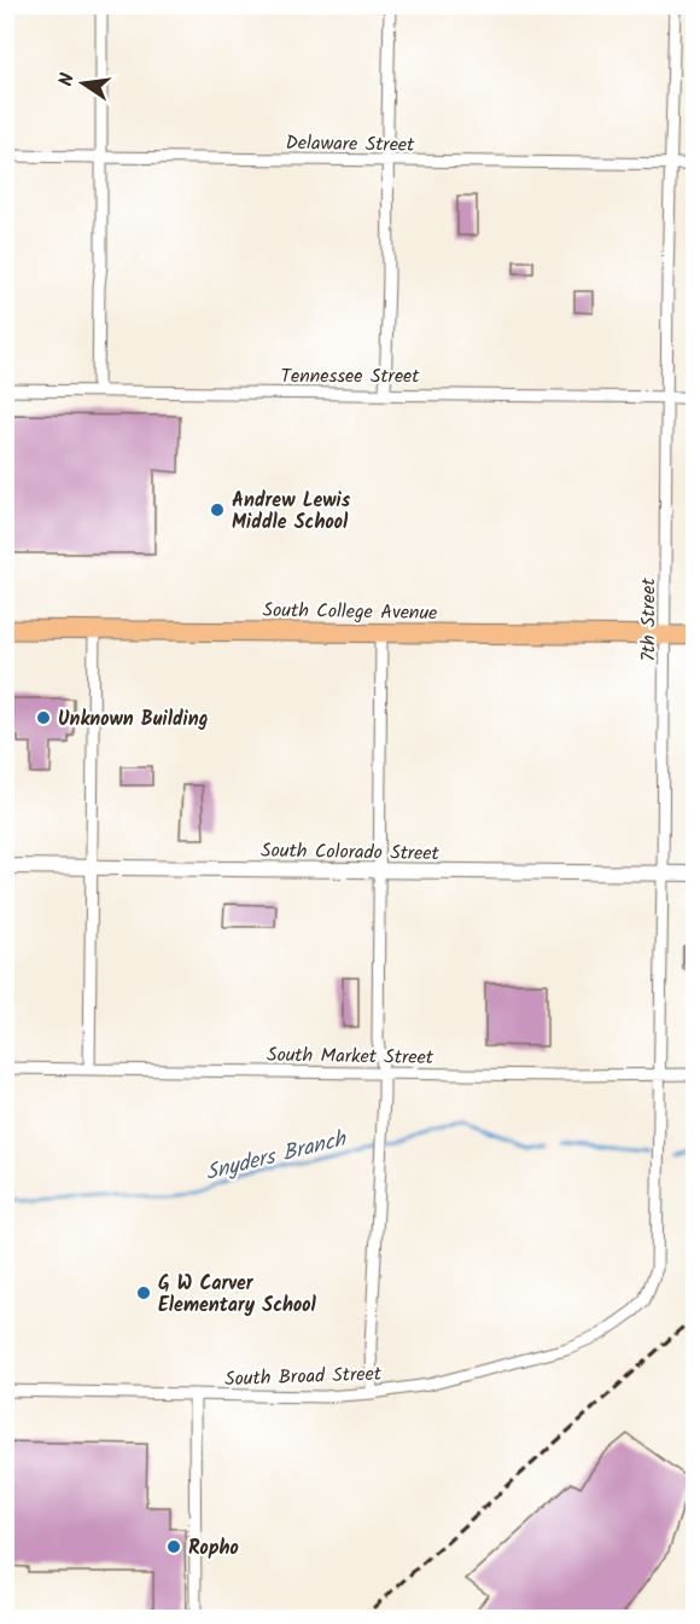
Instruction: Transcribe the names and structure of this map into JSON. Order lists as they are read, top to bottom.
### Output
{
  "streets": {
    "main road": ["South College Avenue"],
    "street": [
      "Delaware Street",
      "Tennessee Street",
      "7th Street",
      "South Colorado Street",
      "South Market Street",
      "South Broad Street"
    ]
  },
  "crossings": [
    ["Delaware Street", "7th Street"],
    ["Tennessee Street", "7th Street"],
    ["South College Avenue", "7th Street"],
    ["7th Street", "South Colorado Street"],
    ["7th Street", "South Market Street"],
    ["7th Street", "South Broad Street"]
  ],
  "water": ["Snyders Branch"],
  "places": [
    "Andrew Lewis Middle School",
    "Unknown Building",
    "G W Carver Elementary School",
    "Ropho"
  ],
  "north": "left"
}
